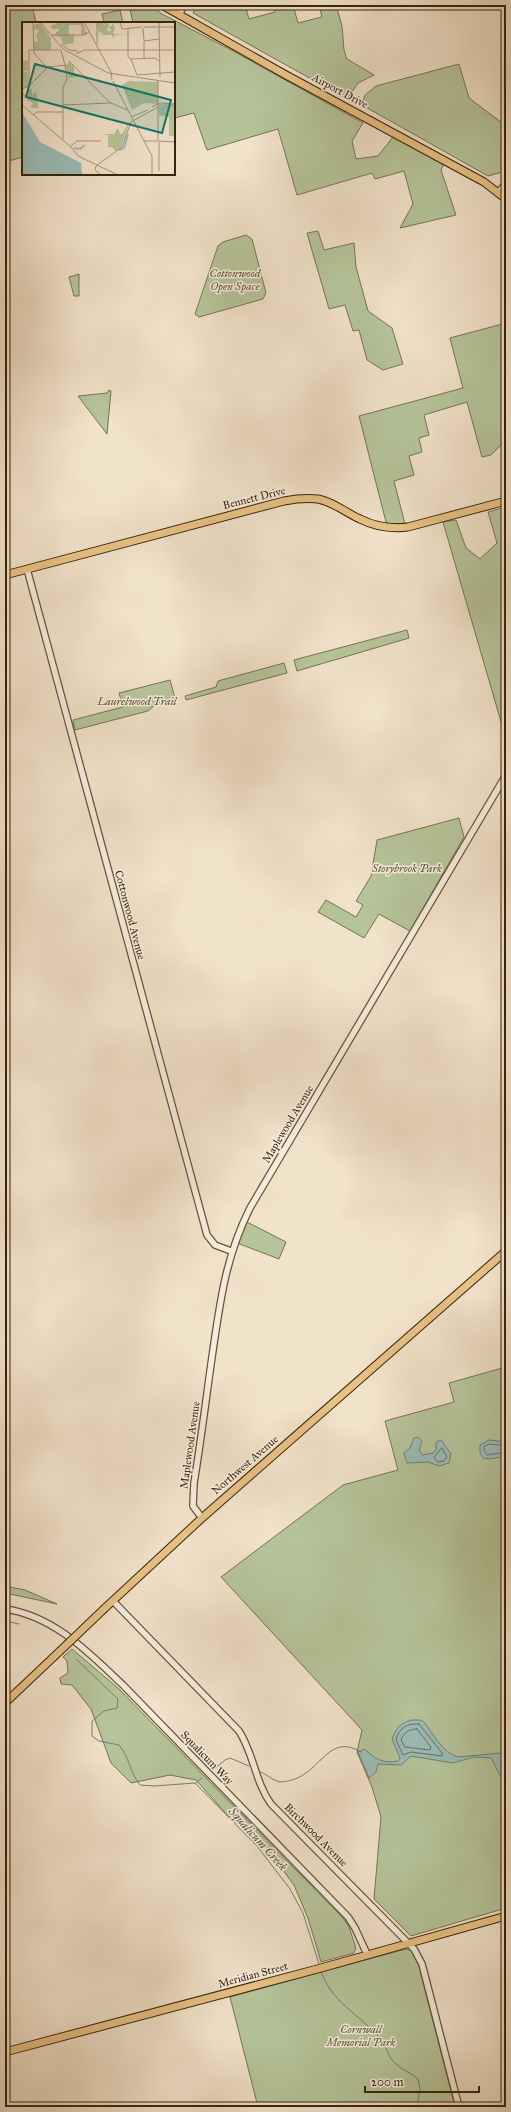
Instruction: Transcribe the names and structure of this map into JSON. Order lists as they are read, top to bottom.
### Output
{
  "streets": {
    "main road": [
      "Airport Drive",
      "Bennett Drive",
      "Northwest Avenue",
      "Meridian Street"
    ],
    "street": [
      "Cottonwood Avenue",
      "Maplewood Avenue",
      "Squalicum Way",
      "Birchwood Avenue"
    ]
  },
  "crossings": [
    ["Bennett Drive", "Cottonwood Avenue"],
    ["Cottonwood Avenue", "Maplewood Avenue"],
    ["Maplewood Avenue", "Northwest Avenue"],
    ["Northwest Avenue", "Birchwood Avenue"],
    ["Squalicum Way", "Meridian Street"],
    ["Birchwood Avenue", "Meridian Street"]
  ],
  "water": ["Squalicum Creek"],
  "parks": [
    "Cottonwood Open Space",
    "Laurelwood Trail",
    "Storybrook Park",
    "Cornwall Memorial Park"
  ],
  "scale_bar": "200 m"
}
